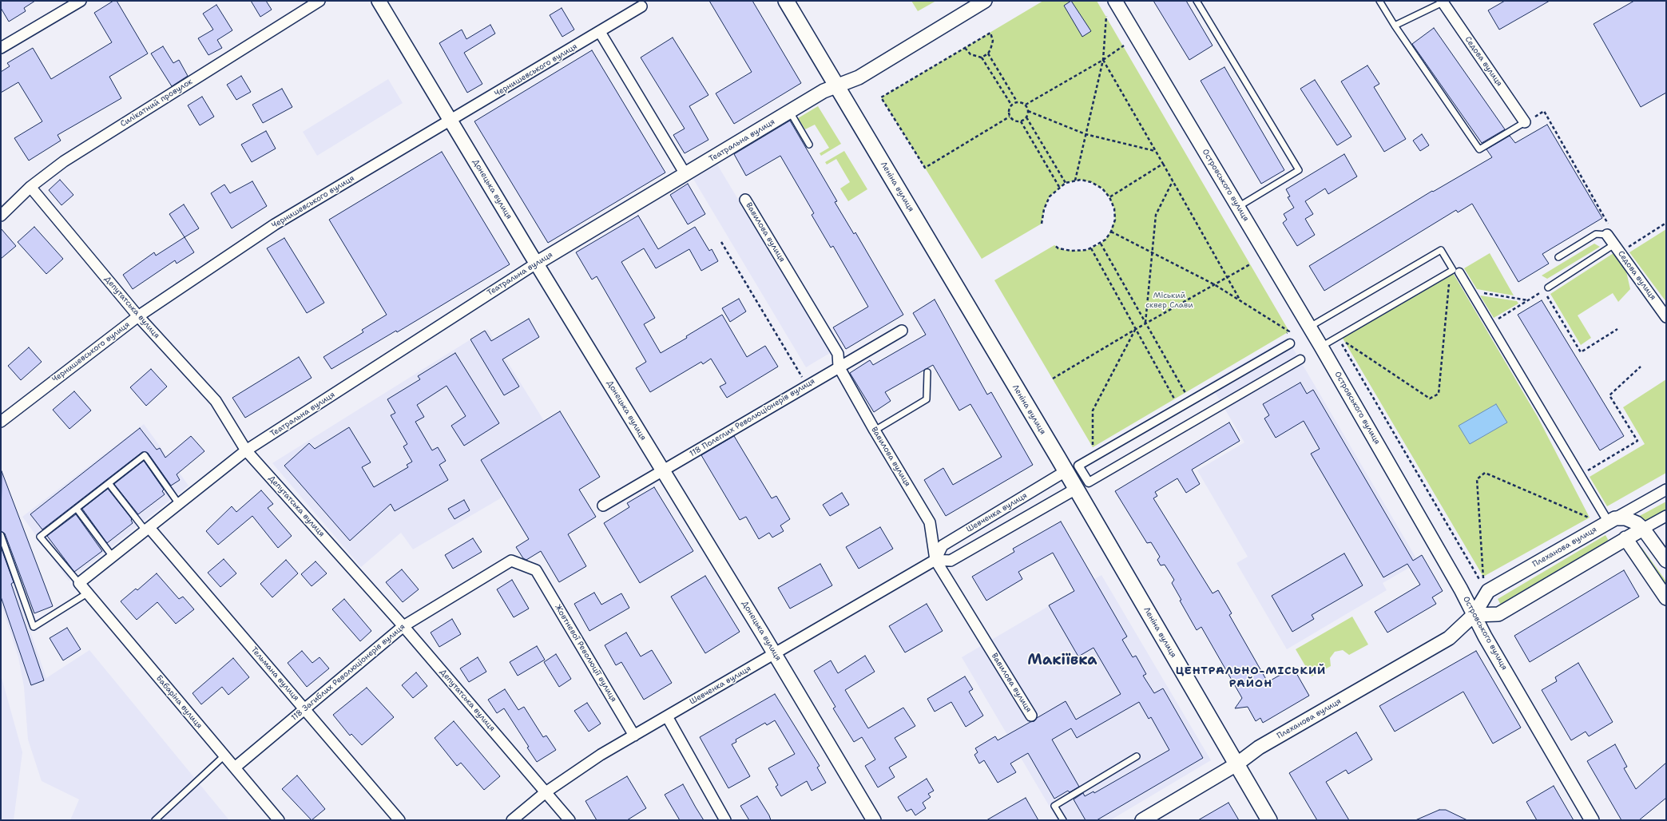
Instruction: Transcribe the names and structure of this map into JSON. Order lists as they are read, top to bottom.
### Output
{
  "streets": {
    "main road": ["Леніна вулиця"],
    "street": [
      "Седова вулиця",
      "Чернишевського вулиця",
      "Силікатний провулок",
      "Театральна вулиця",
      "Островського вулиця",
      "Донецька вулиця",
      "Вавилова вулиця",
      "Депутатська вулиця",
      "118 Полеглих Революціонерів вулиця",
      "Шевченка вулиця",
      "Плеханова вулиця",
      "Жовтневої Революції вулиця",
      "118 Загиблих Революціонерів вулиця",
      "Тельмана вулиця",
      "Бабаріна вулиця"
    ]
  },
  "crossings": [
    ["Чернишевського вулиця", "Донецька вулиця"],
    ["Чернишевського вулиця", "Депутатська вулиця"],
    ["Силікатний провулок", "Депутатська вулиця"],
    ["Театральна вулиця", "Леніна вулиця"],
    ["Театральна вулиця", "Донецька вулиця"],
    ["Театральна вулиця", "Депутатська вулиця"],
    ["Театральна вулиця", "Тельмана вулиця"],
    ["Театральна вулиця", "Бабаріна вулиця"],
    ["Островського вулиця", "Плеханова вулиця"],
    ["Леніна вулиця", "Шевченка вулиця"],
    ["Леніна вулиця", "Плеханова вулиця"],
    ["Донецька вулиця", "118 Полеглих Революціонерів вулиця"],
    ["Донецька вулиця", "Шевченка вулиця"],
    ["Вавилова вулиця", "118 Полеглих Революціонерів вулиця"],
    ["Вавилова вулиця", "Шевченка вулиця"],
    ["Депутатська вулиця", "Шевченка вулиця"],
    ["Депутатська вулиця", "118 Загиблих Революціонерів вулиця"],
    ["Шевченка вулиця", "Жовтневої Революції вулиця"],
    ["Жовтневої Революції вулиця", "118 Загиблих Революціонерів вулиця"],
    ["118 Загиблих Революціонерів вулиця", "Тельмана вулиця"],
    ["118 Загиблих Революціонерів вулиця", "Бабаріна вулиця"]
  ],
  "districts": ["Макіївка", "ЦЕНТРАЛЬНО-МІСЬКИЙ РАЙОН"],
  "parks": ["Міський сквер Слави"]
}
